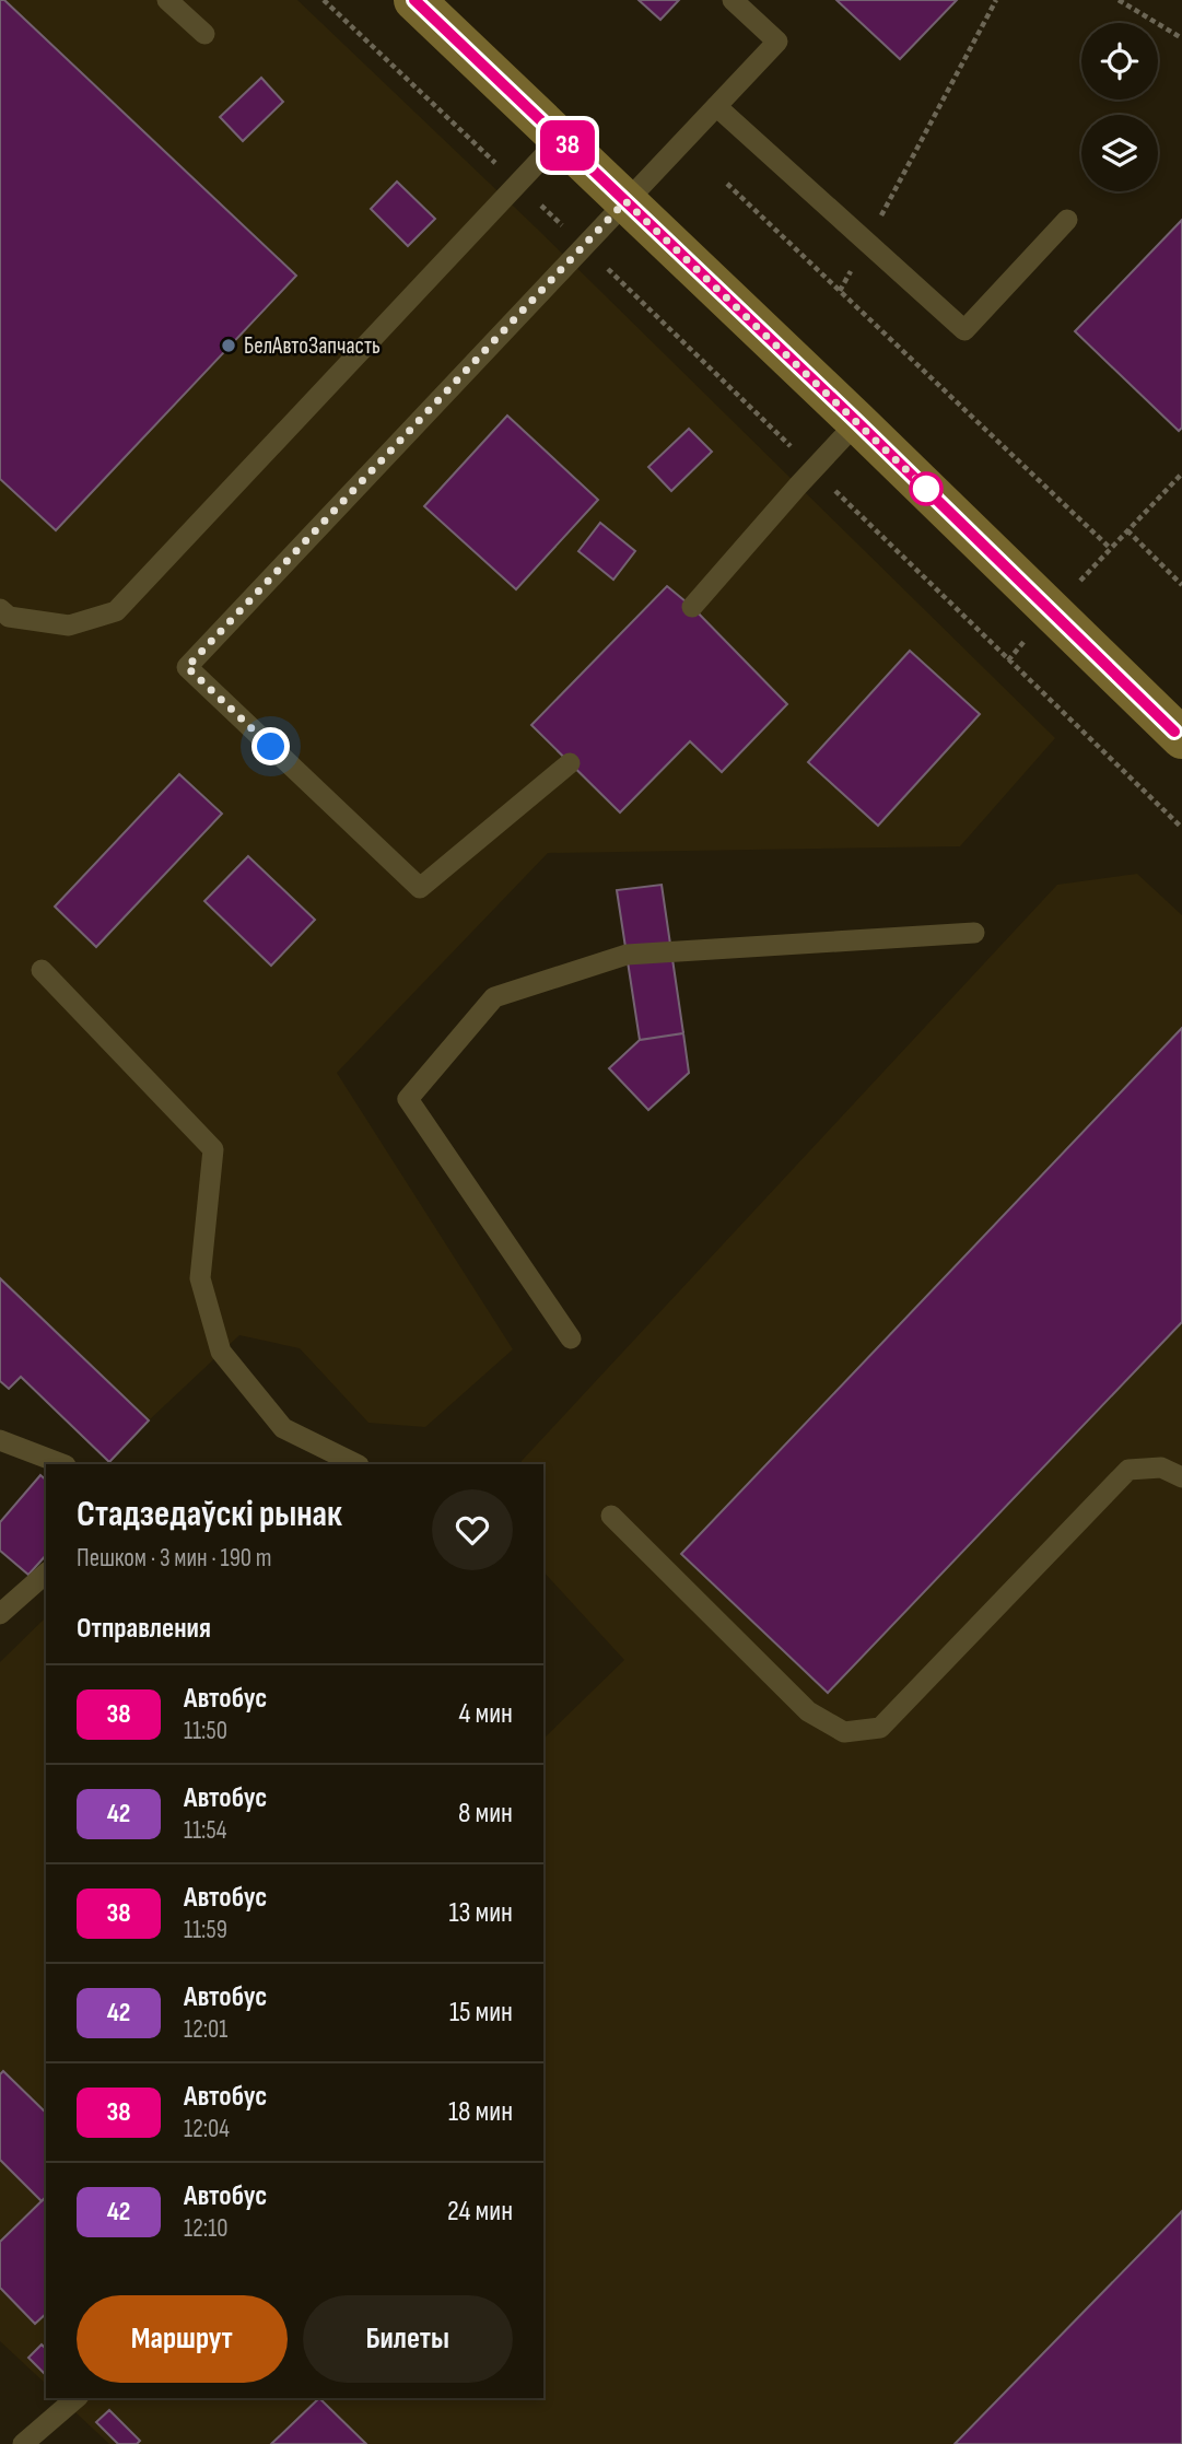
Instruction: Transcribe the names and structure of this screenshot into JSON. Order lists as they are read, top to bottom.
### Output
{
  "places": ["БелАвтоЗапчасть"],
  "lines": ["bus line 38"],
  "page": {
    "on_map": "38",
    "heading": [
      ["Стадзедаўскі рынак", "Пешком · 3 мин · 190 m"],
      "Отправления"
    ],
    "list": [
      {
        "mark": "38",
        "name": "Автобус",
        "note": "11:50",
        "value": "4 мин"
      },
      {
        "mark": "42",
        "name": "Автобус",
        "note": "11:54",
        "value": "8 мин"
      },
      {
        "mark": "38",
        "name": "Автобус",
        "note": "11:59",
        "value": "13 мин"
      },
      {
        "mark": "42",
        "name": "Автобус",
        "note": "12:01",
        "value": "15 мин"
      },
      {
        "mark": "38",
        "name": "Автобус",
        "note": "12:04",
        "value": "18 мин"
      },
      {
        "mark": "42",
        "name": "Автобус",
        "note": "12:10",
        "value": "24 мин"
      }
    ],
    "buttons": ["Маршрут", "Билеты"]
  }
}
